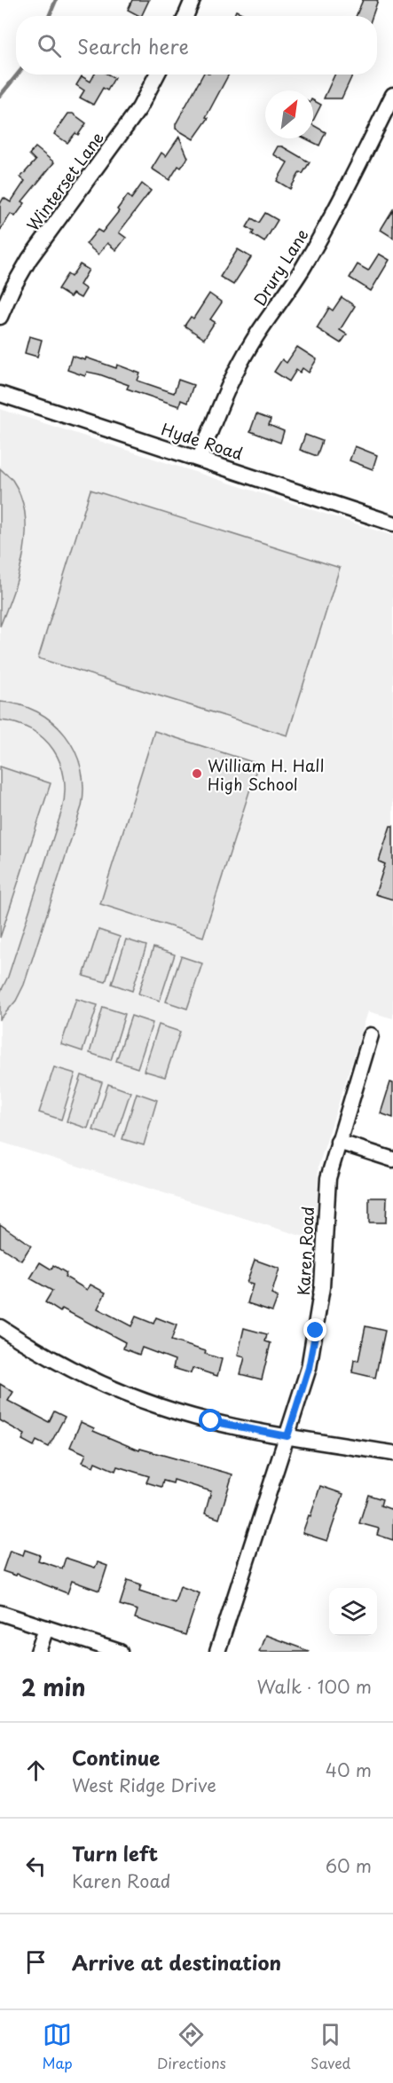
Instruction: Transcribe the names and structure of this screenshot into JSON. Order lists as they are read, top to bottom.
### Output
{
  "streets": {
    "street": [
      "Winterset Lane",
      "Drury Lane",
      "Hyde Road",
      "Karen Road"
    ]
  },
  "crossings": [
    ["Drury Lane", "Hyde Road"]
  ],
  "places": ["William H. Hall High School"],
  "north": "top right",
  "page": {
    "search": "Search here",
    "heading": ["2 min", "Walk · 100 m"],
    "list": [
      ["Continue", "West Ridge Drive", "40 m"],
      ["Turn left", "Karen Road", "60 m"],
      "Arrive at destination"
    ],
    "nav": ["Map", "Directions", "Saved"]
  }
}
